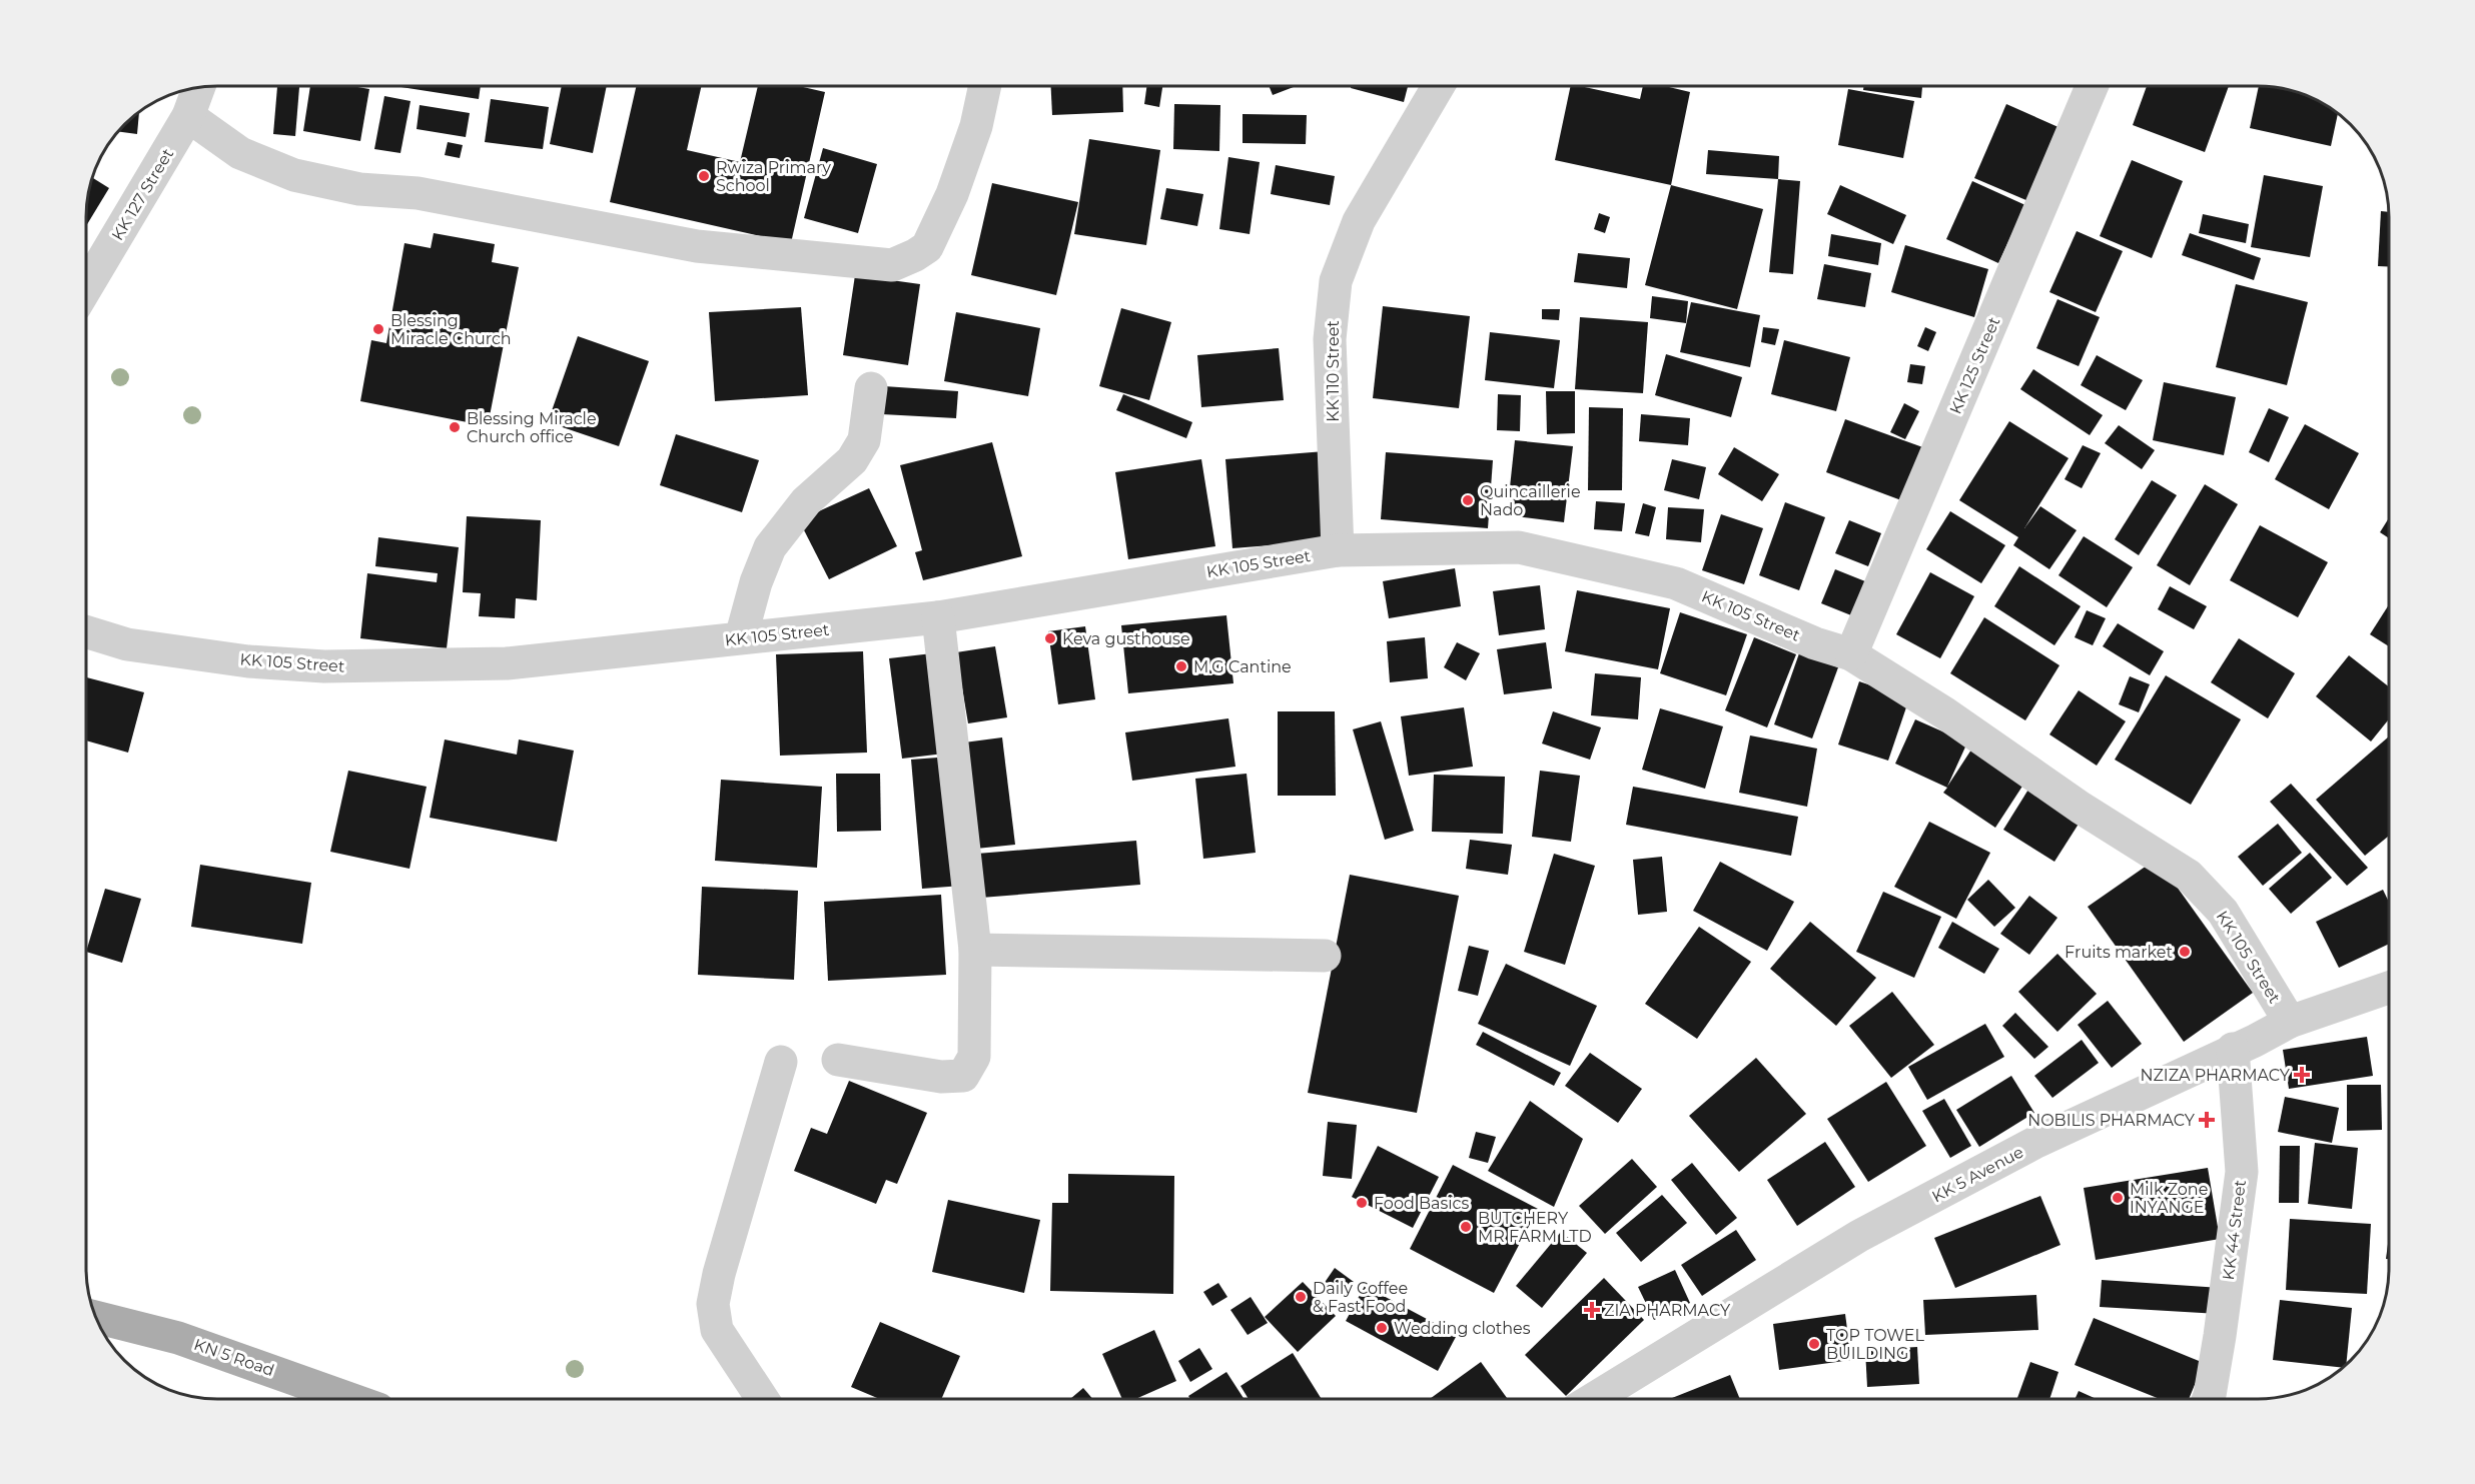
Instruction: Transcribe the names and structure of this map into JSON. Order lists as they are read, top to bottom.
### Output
{
  "streets": {
    "main road": ["KN 5 Road"],
    "street": [
      "KK 127 Street",
      "KK 125 Street",
      "KK 110 Street",
      "KK 105 Street",
      "KK 5 Avenue",
      "KK 44 Street"
    ]
  },
  "crossings": [
    ["KK 125 Street", "KK 105 Street"],
    ["KK 110 Street", "KK 105 Street"],
    ["KK 105 Street", "KK 5 Avenue"],
    ["KK 5 Avenue", "KK 44 Street"]
  ],
  "places": {
    "other": [
      "Rwiza Primary School",
      "Blessing Miracle Church",
      "Blessing Miracle Church office",
      "Quincaillerie Nado",
      "Keva gusthouse",
      "M.G Cantine",
      "Fruits market",
      "Milk Zone INYANGE",
      "Food Basics",
      "BUTCHERY MR FARM LTD",
      "Daily Coffee & Fast Food",
      "Wedding clothes",
      "TOP TOWEL BUILDING"
    ],
    "health": ["NZIZA PHARMACY", "NOBILIS PHARMACY", "ZIA PHARMACY"]
  }
}
